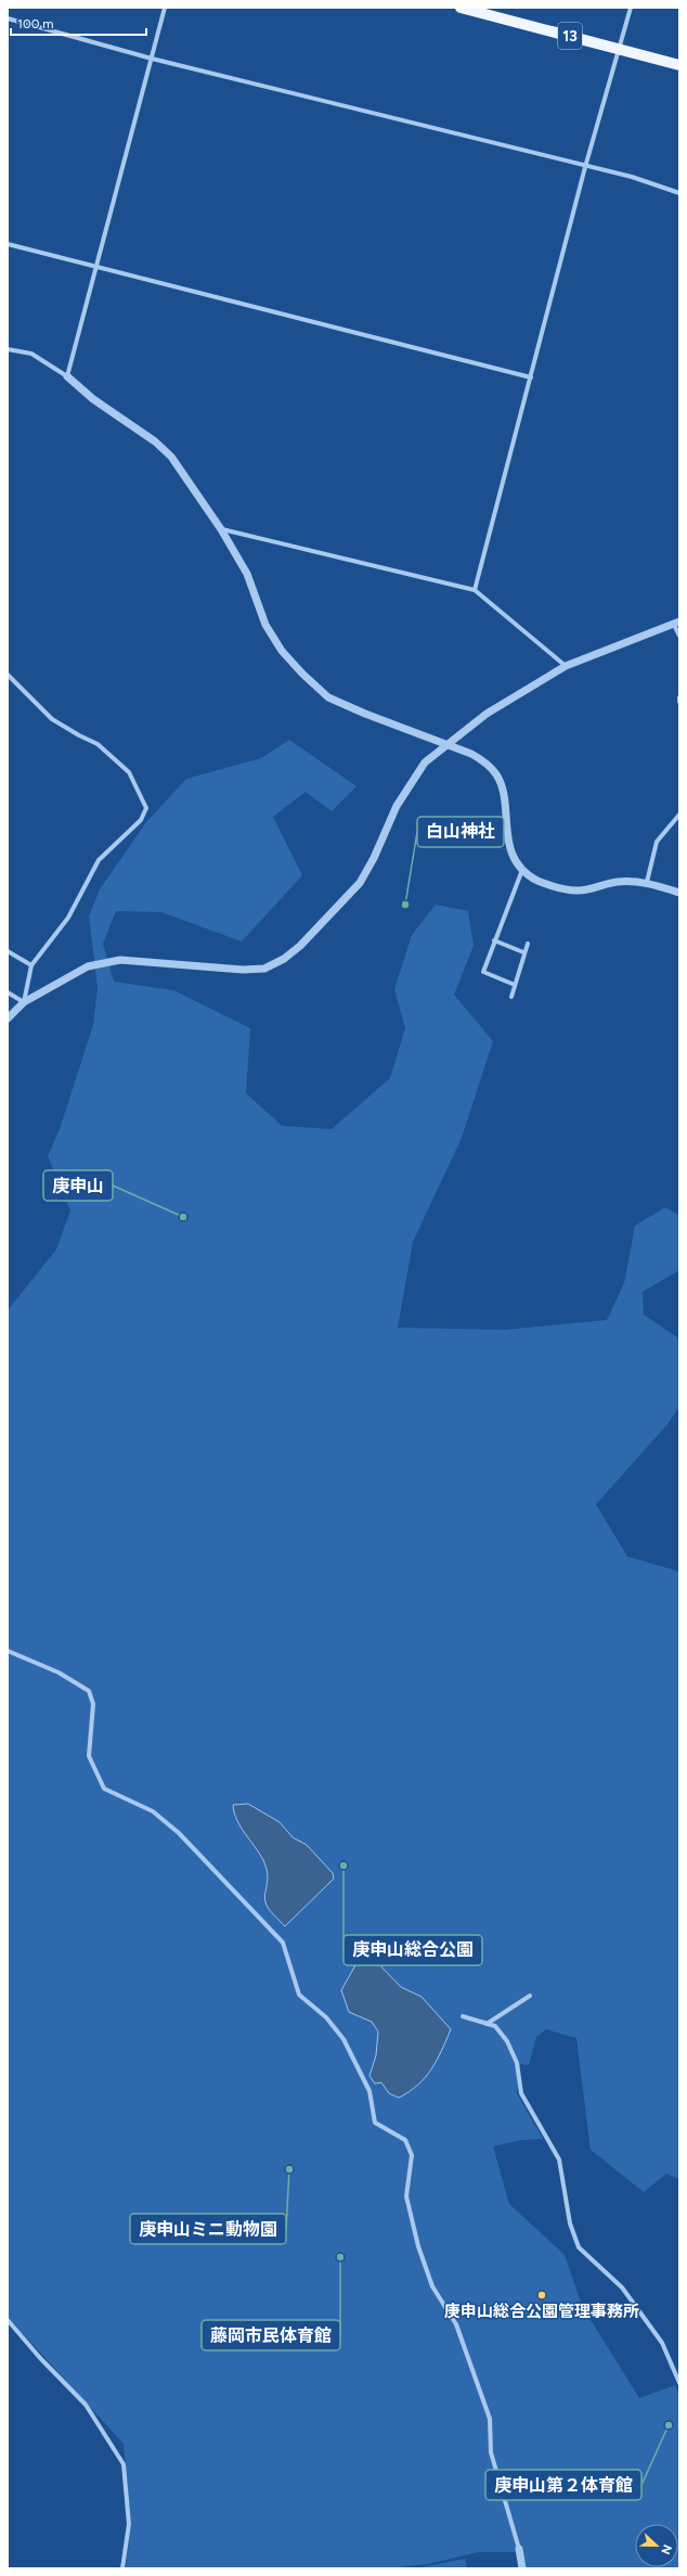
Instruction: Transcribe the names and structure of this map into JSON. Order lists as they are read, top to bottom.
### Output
{
  "streets": {
    "main road": ["13"]
  },
  "places": [
    "白山神社",
    "庚申山",
    "庚申山総合公園",
    "庚申山ミニ動物園",
    "藤岡市民体育館",
    "庚申山総合公園管理事務所",
    "庚申山第２体育館"
  ],
  "scale_bar": "100 m",
  "north": "right"
}
